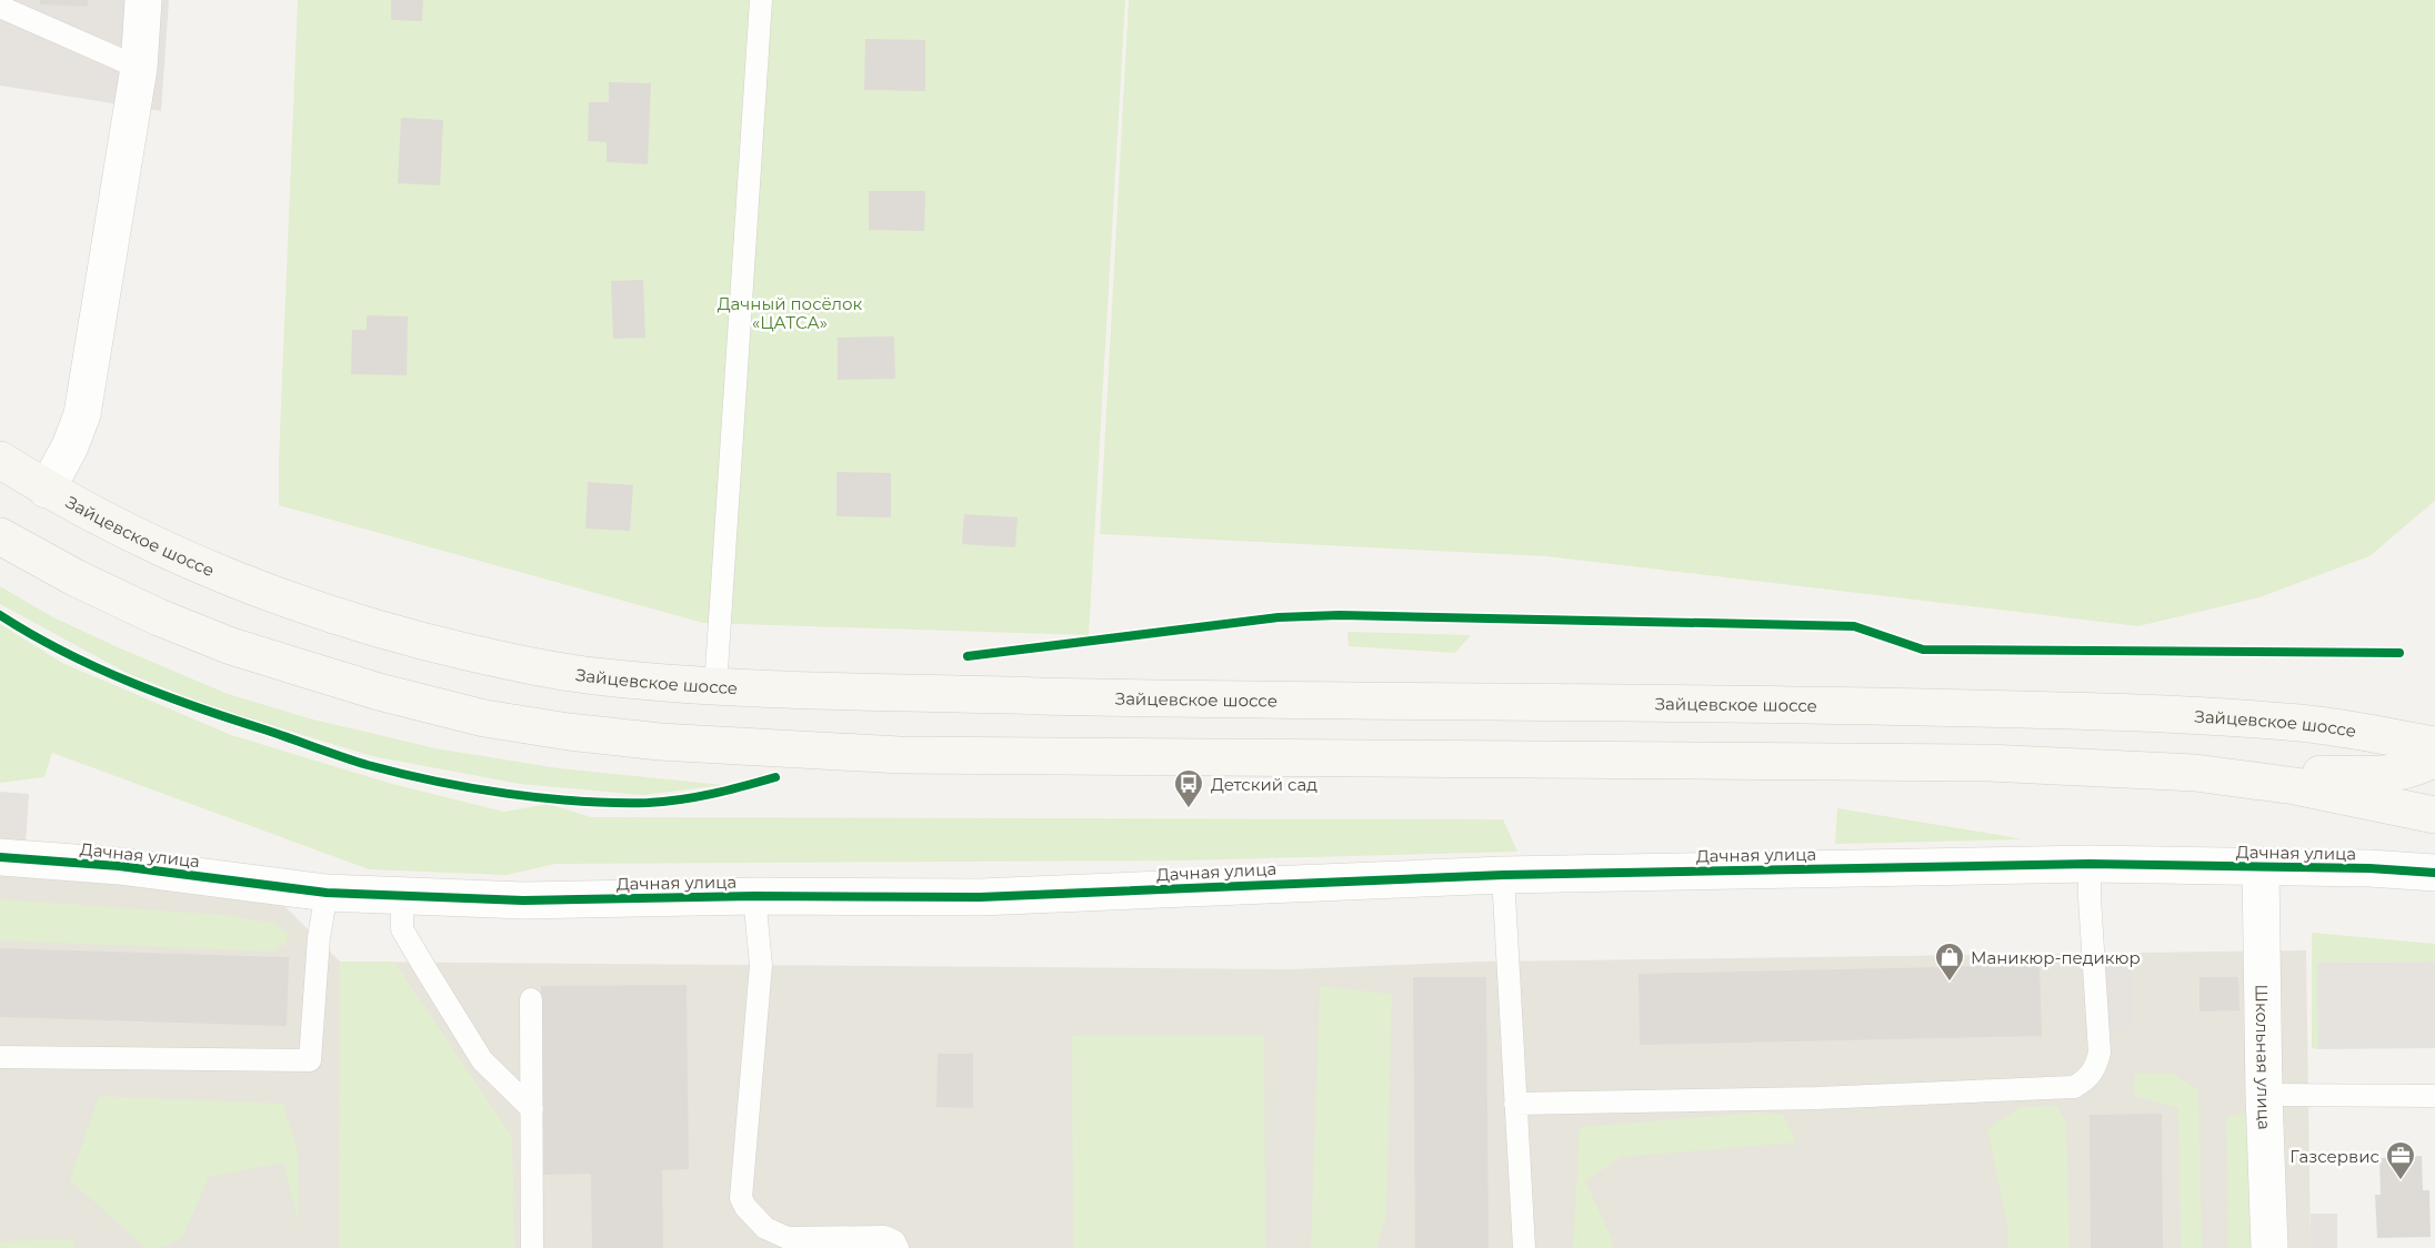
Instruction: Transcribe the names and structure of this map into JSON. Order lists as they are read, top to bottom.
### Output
{
  "streets": {
    "main road": ["Зайцевское шоссе"],
    "street": ["Дачная улица", "Школьная улица"]
  },
  "crossings": [
    ["Дачная улица", "Школьная улица"]
  ],
  "parks": ["Дачный посёлок «ЦАТСА»"],
  "places": {
    "bus stop": ["Детский сад"],
    "shop": ["Маникюр-педикюр"],
    "office": ["Газсервис"]
  }
}
